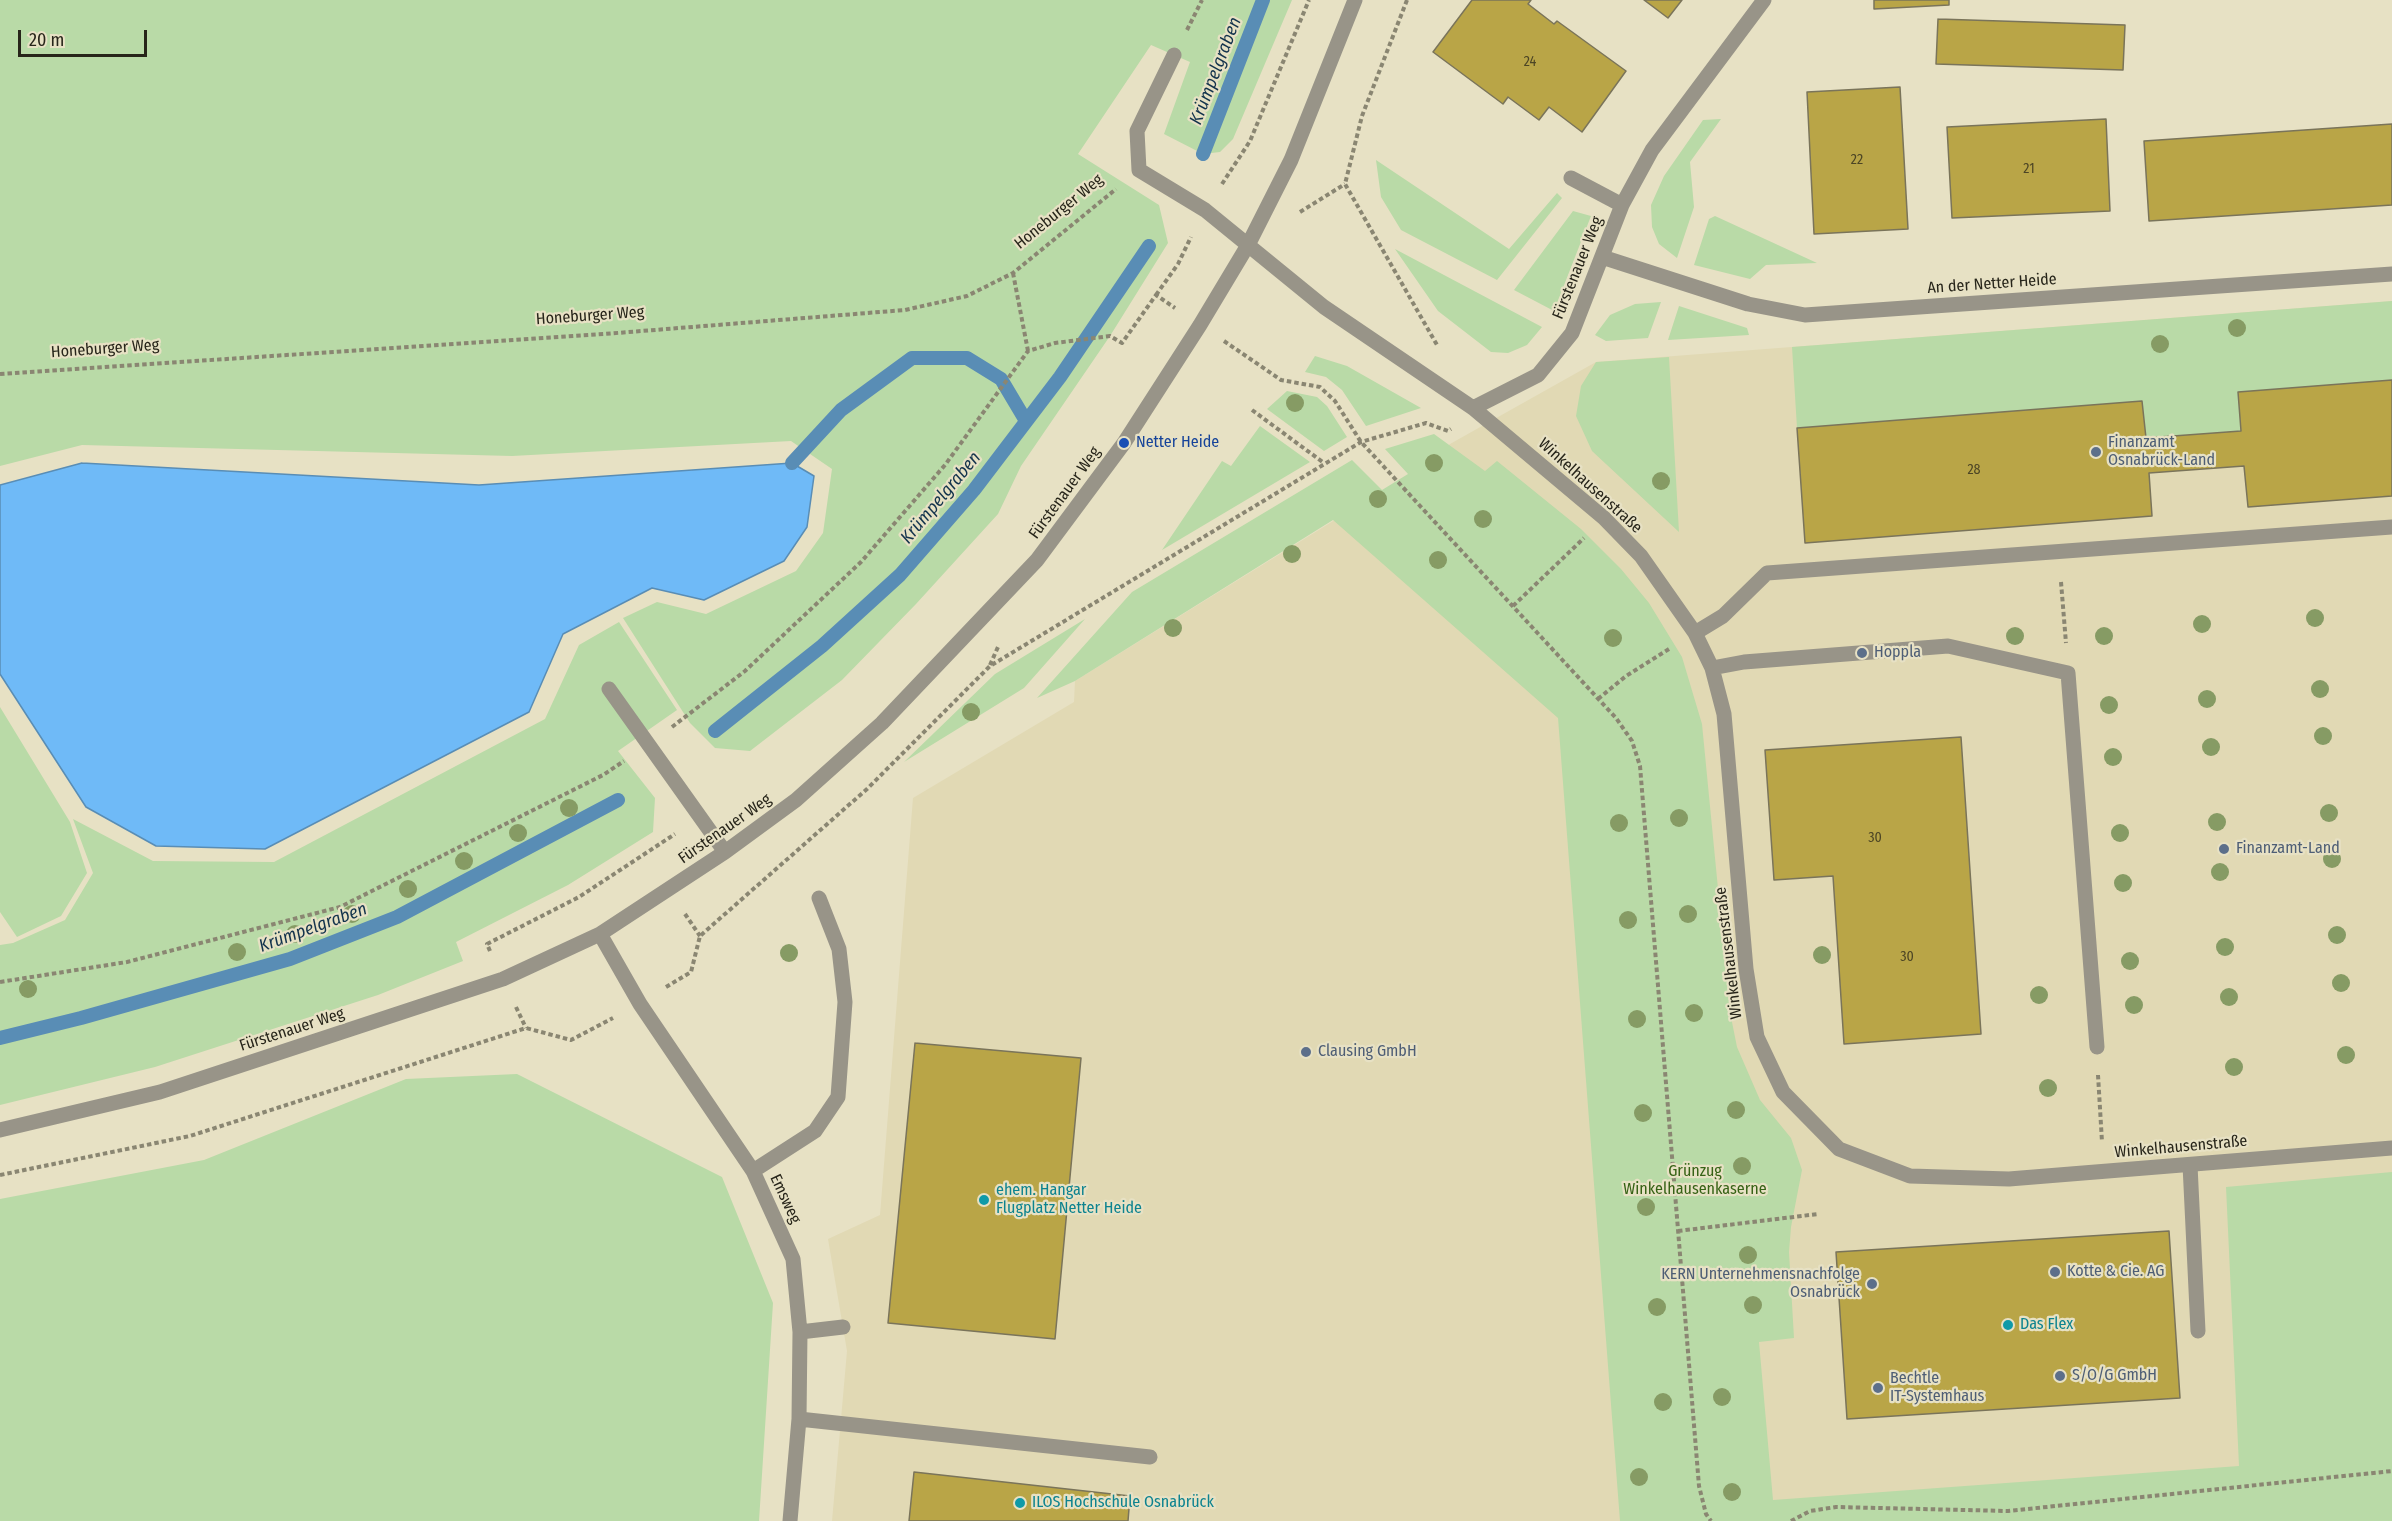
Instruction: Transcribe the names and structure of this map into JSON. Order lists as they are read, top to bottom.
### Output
{
  "streets": {
    "street": [
      "Fürstenauer Weg",
      "An der Netter Heide",
      "Winkelhausenstraße",
      "Emsweg"
    ],
    "path": ["Honeburger Weg"]
  },
  "crossings": [
    ["Fürstenauer Weg", "An der Netter Heide"],
    ["Fürstenauer Weg", "Winkelhausenstraße"],
    ["Fürstenauer Weg", "Emsweg"]
  ],
  "water": ["Krümpelgraben"],
  "parks": ["Grünzug Winkelhausenkaserne"],
  "places": [
    "Netter Heide",
    "Finanzamt Osnabrück-Land",
    "Hoppla",
    "Finanzamt-Land",
    "Clausing GmbH",
    "ehem. Hangar Flugplatz Netter Heide",
    "Kotte & Cie. AG",
    "KERN Unternehmensnachfolge Osnabrück",
    "Das Flex",
    "S/O/G GmbH",
    "Bechtle IT-Systemhaus",
    "ILOS Hochschule Osnabrück"
  ],
  "house_numbers": [
    "24",
    "22",
    "21",
    "28",
    "30",
    "30"
  ],
  "scale_bar": "20 m"
}
